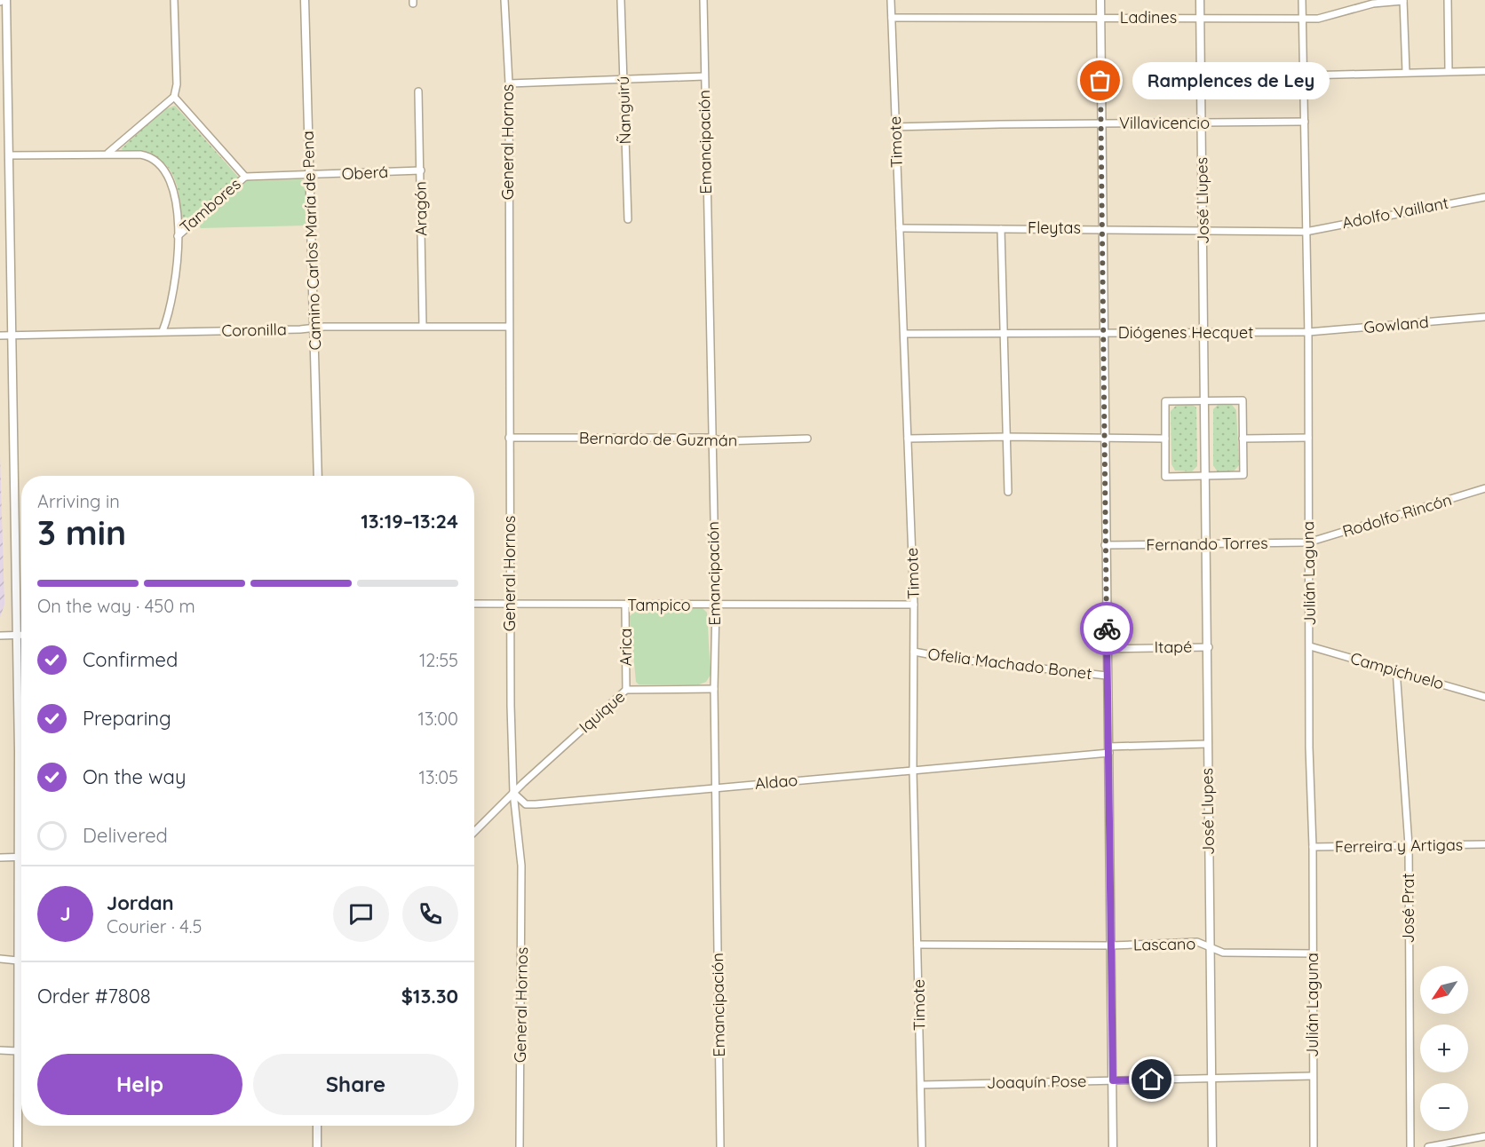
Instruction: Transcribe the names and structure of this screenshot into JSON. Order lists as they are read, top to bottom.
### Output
{
  "streets": {
    "street": [
      "Ladines",
      "Ñanguirú",
      "Villavicencio",
      "General Hornos",
      "Emancipación",
      "Timote",
      "Oberá",
      "José Llupes",
      "Tambores",
      "Aragón",
      "Adolfo Vaillant",
      "Fleytas",
      "Camino Carlos María de Pena",
      "Gowland",
      "Coronilla",
      "Diógenes Hecquet",
      "Bernardo de Guzmán",
      "Rodolfo Rincón",
      "Fernando Torres",
      "Julián Laguna",
      "Tampico",
      "Arica",
      "Itapé",
      "Ofelia Machado Bonet",
      "Campichuelo",
      "Iquique",
      "Aldao",
      "Ferreira y Artigas",
      "José Prat",
      "Lascano",
      "Joaquín Pose"
    ]
  },
  "crossings": [
    ["Ladines", "Timote"],
    ["Ladines", "José Llupes"],
    ["Ladines", "Julián Laguna"],
    ["Villavicencio", "Timote"],
    ["Villavicencio", "José Llupes"],
    ["Villavicencio", "Julián Laguna"],
    ["General Hornos", "Coronilla"],
    ["General Hornos", "Bernardo de Guzmán"],
    ["General Hornos", "Tampico"],
    ["General Hornos", "Iquique"],
    ["General Hornos", "Aldao"],
    ["Emancipación", "Bernardo de Guzmán"],
    ["Emancipación", "Tampico"],
    ["Emancipación", "Iquique"],
    ["Emancipación", "Aldao"],
    ["Timote", "Fleytas"],
    ["Timote", "Diógenes Hecquet"],
    ["Timote", "Tampico"],
    ["Timote", "Ofelia Machado Bonet"],
    ["Timote", "Aldao"],
    ["Timote", "Lascano"],
    ["Timote", "Joaquín Pose"],
    ["Oberá", "Tambores"],
    ["Oberá", "Aragón"],
    ["Oberá", "Camino Carlos María de Pena"],
    ["José Llupes", "Fleytas"],
    ["José Llupes", "Diógenes Hecquet"],
    ["José Llupes", "Fernando Torres"],
    ["José Llupes", "Itapé"],
    ["José Llupes", "Aldao"],
    ["José Llupes", "Lascano"],
    ["José Llupes", "Joaquín Pose"],
    ["Aragón", "Coronilla"],
    ["Adolfo Vaillant", "Fleytas"],
    ["Adolfo Vaillant", "Julián Laguna"],
    ["Fleytas", "Julián Laguna"],
    ["Camino Carlos María de Pena", "Coronilla"],
    ["Gowland", "Diógenes Hecquet"],
    ["Gowland", "Julián Laguna"],
    ["Diógenes Hecquet", "Julián Laguna"],
    ["Rodolfo Rincón", "Fernando Torres"],
    ["Rodolfo Rincón", "Julián Laguna"],
    ["Fernando Torres", "Julián Laguna"],
    ["Julián Laguna", "Campichuelo"],
    ["Julián Laguna", "Ferreira y Artigas"],
    ["Julián Laguna", "Lascano"],
    ["Julián Laguna", "Joaquín Pose"],
    ["Tampico", "Arica"],
    ["Arica", "Iquique"],
    ["Campichuelo", "José Prat"],
    ["Iquique", "Aldao"],
    ["Ferreira y Artigas", "José Prat"]
  ],
  "places": ["Ramplences de Ley"],
  "north": "bottom left",
  "page": {
    "bubble": "Ramplences de Ley",
    "heading": ["3 min", "Arriving in", "13:19–13:24"],
    "panel": [
      "Jordan",
      "Courier · 4.5",
      "Order #7808",
      "$13.30"
    ],
    "bar": "On the way · 450 m",
    "list": [
      ["Confirmed", "12:55"],
      ["Preparing", "13:00"],
      ["On the way", "13:05"],
      "Delivered"
    ],
    "round": "J",
    "map_buttons": ["+", "−"],
    "buttons": ["Help", "Share"]
  }
}
